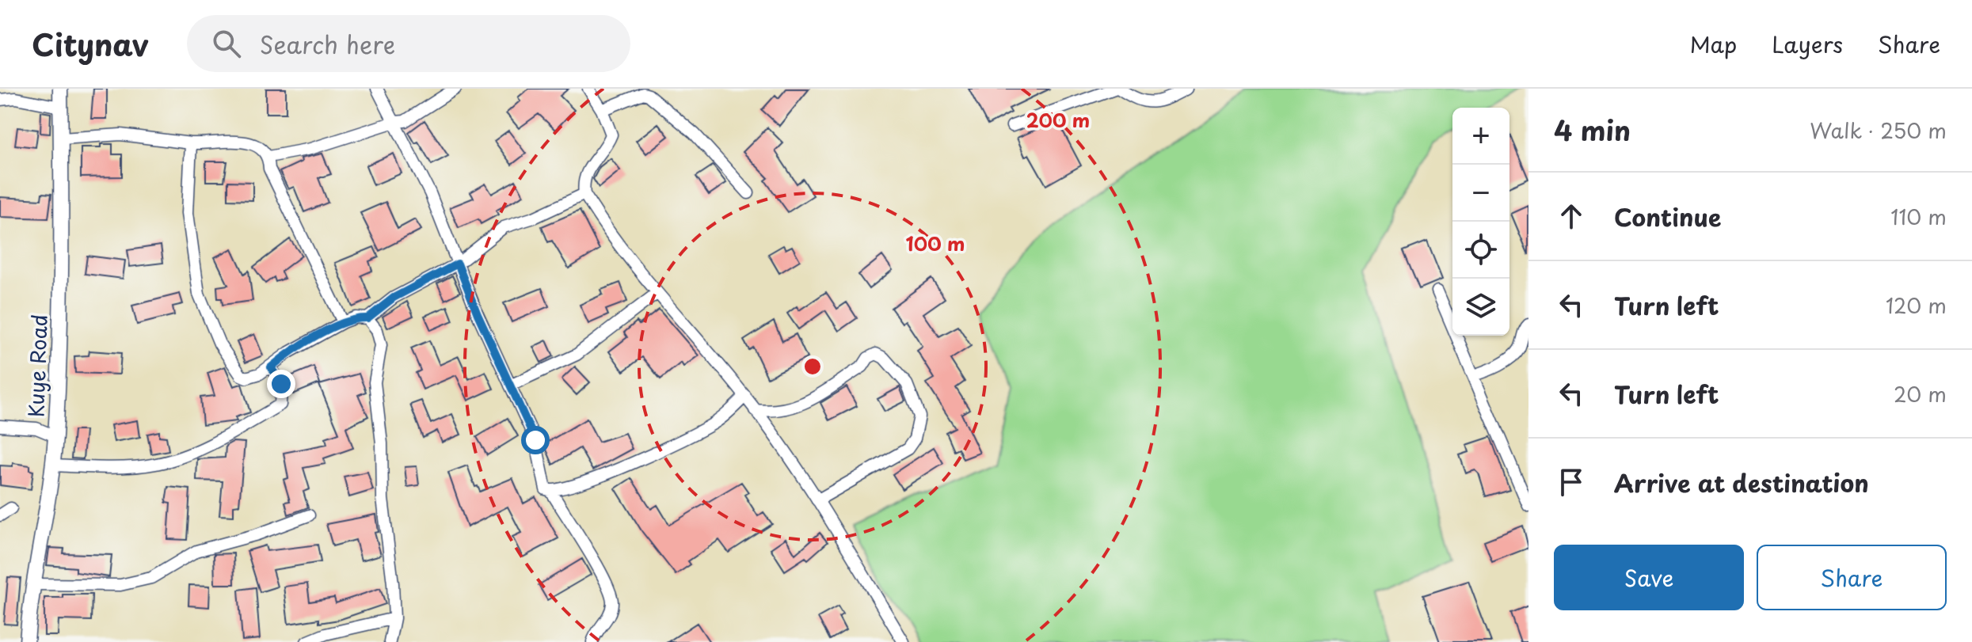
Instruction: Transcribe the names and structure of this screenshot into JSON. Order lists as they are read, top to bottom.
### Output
{
  "streets": {
    "street": ["Kuye Road"]
  },
  "page": {
    "header": "Citynav",
    "search": "Search here",
    "nav": ["Map", "Layers", "Share"],
    "heading": ["4 min", "Walk · 250 m"],
    "map_buttons": ["+", "−"],
    "list": [
      ["Continue", "110 m"],
      ["Turn left", "120 m"],
      ["Turn left", "20 m"],
      "Arrive at destination"
    ],
    "buttons": ["Save", "Share"]
  },
  "rings": ["200 m", "100 m"]
}
